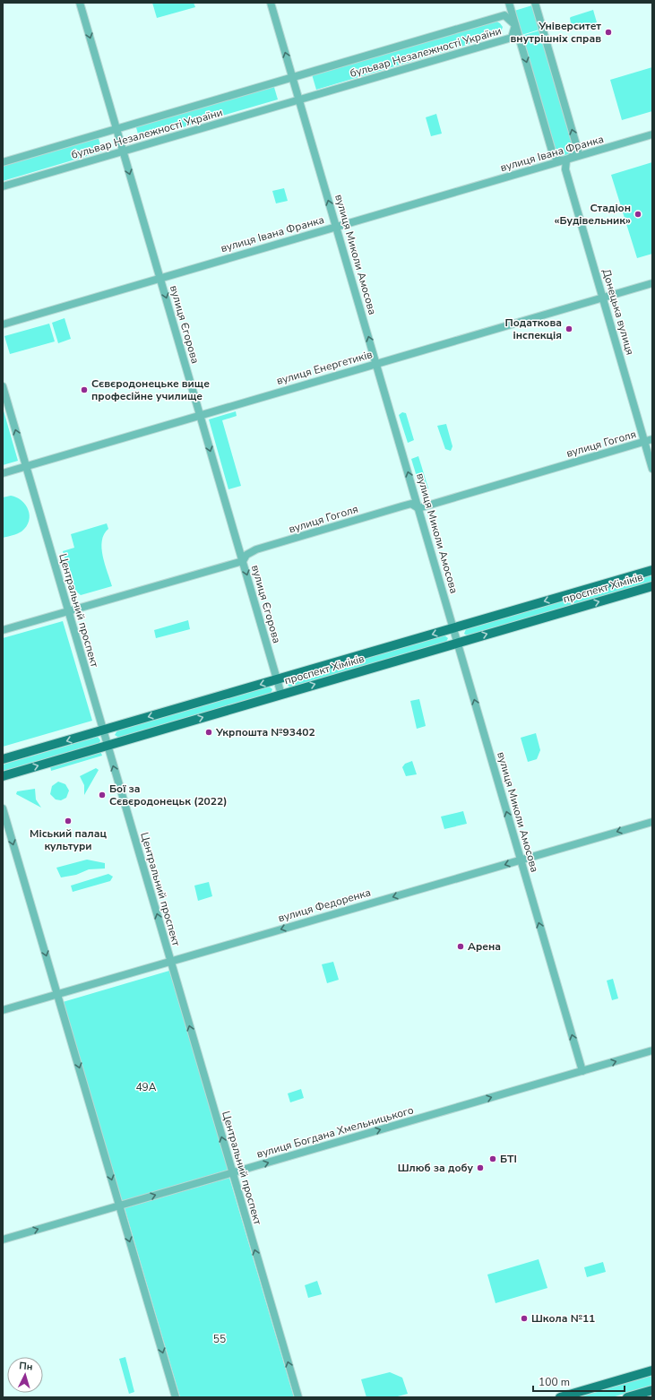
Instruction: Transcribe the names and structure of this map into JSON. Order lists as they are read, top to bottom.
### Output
{
  "streets": {
    "main road": ["проспект Хіміків"],
    "street": [
      "бульвар Незалежності України",
      "вулиця Івана Франка",
      "вулиця Миколи Амосова",
      "Донецька вулиця",
      "вулиця Єгорова",
      "вулиця Енергетиків",
      "вулиця Гоголя",
      "Центральний проспект",
      "вулиця Федоренка",
      "вулиця Богдана Хмельницького"
    ]
  },
  "crossings": [
    ["бульвар Незалежності України", "вулиця Миколи Амосова"],
    ["бульвар Незалежності України", "вулиця Єгорова"],
    ["вулиця Івана Франка", "вулиця Миколи Амосова"],
    ["вулиця Івана Франка", "Донецька вулиця"],
    ["вулиця Івана Франка", "вулиця Єгорова"],
    ["вулиця Миколи Амосова", "вулиця Енергетиків"],
    ["вулиця Миколи Амосова", "вулиця Гоголя"],
    ["вулиця Миколи Амосова", "проспект Хіміків"],
    ["вулиця Миколи Амосова", "вулиця Федоренка"],
    ["вулиця Миколи Амосова", "вулиця Богдана Хмельницького"],
    ["Донецька вулиця", "вулиця Енергетиків"],
    ["Донецька вулиця", "вулиця Гоголя"],
    ["вулиця Єгорова", "вулиця Енергетиків"],
    ["вулиця Єгорова", "вулиця Гоголя"],
    ["вулиця Єгорова", "проспект Хіміків"],
    ["вулиця Енергетиків", "Центральний проспект"],
    ["вулиця Гоголя", "Центральний проспект"],
    ["проспект Хіміків", "Центральний проспект"],
    ["Центральний проспект", "вулиця Федоренка"],
    ["Центральний проспект", "вулиця Богдана Хмельницького"]
  ],
  "one_way": [
    "вулиця Миколи Амосова",
    "вулиця Єгорова",
    "Центральний проспект",
    "вулиця Федоренка",
    "вулиця Богдана Хмельницького"
  ],
  "parks": ["49А", "55"],
  "places": [
    "Університет внутрішніх справ",
    "Стадіон «Будівельник»",
    "Податкова інспекція",
    "Сєвєродонецьке вище професійне училище",
    "Укрпошта №93402",
    "Бої за Сєвєродонецьк (2022)",
    "Міський палац культури",
    "Арена",
    "БТІ",
    "Шлюб за добу",
    "Школа №11"
  ],
  "scale_bar": "100 m",
  "north": "top"
}
